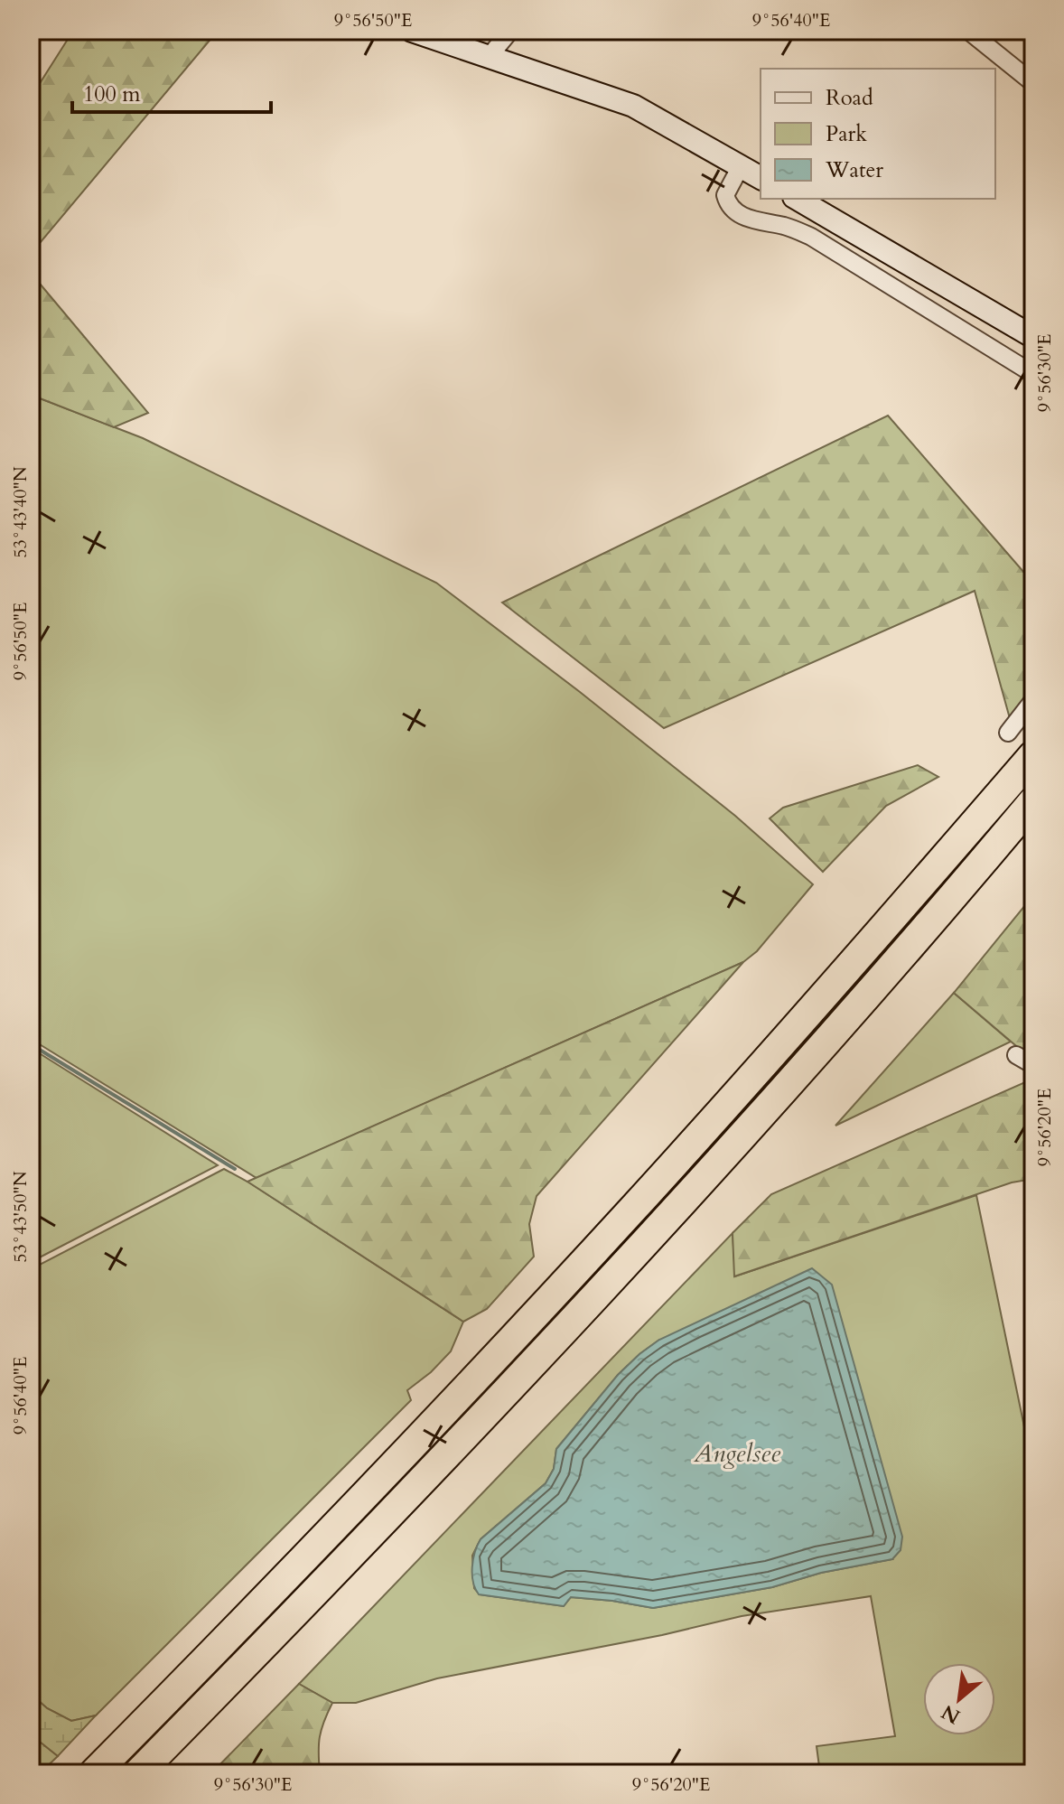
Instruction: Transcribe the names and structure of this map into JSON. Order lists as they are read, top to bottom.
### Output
{
  "water": ["Angelsee"],
  "legend": ["Road", "Park", "Water"],
  "scale_bar": "100 m",
  "north": "bottom left",
  "coordinates": [
    "9°56'50\"E",
    "9°56'40\"E",
    "9°56'30\"E",
    "53°43'40\"N",
    "9°56'20\"E",
    "53°43'50\"N"
  ]
}
